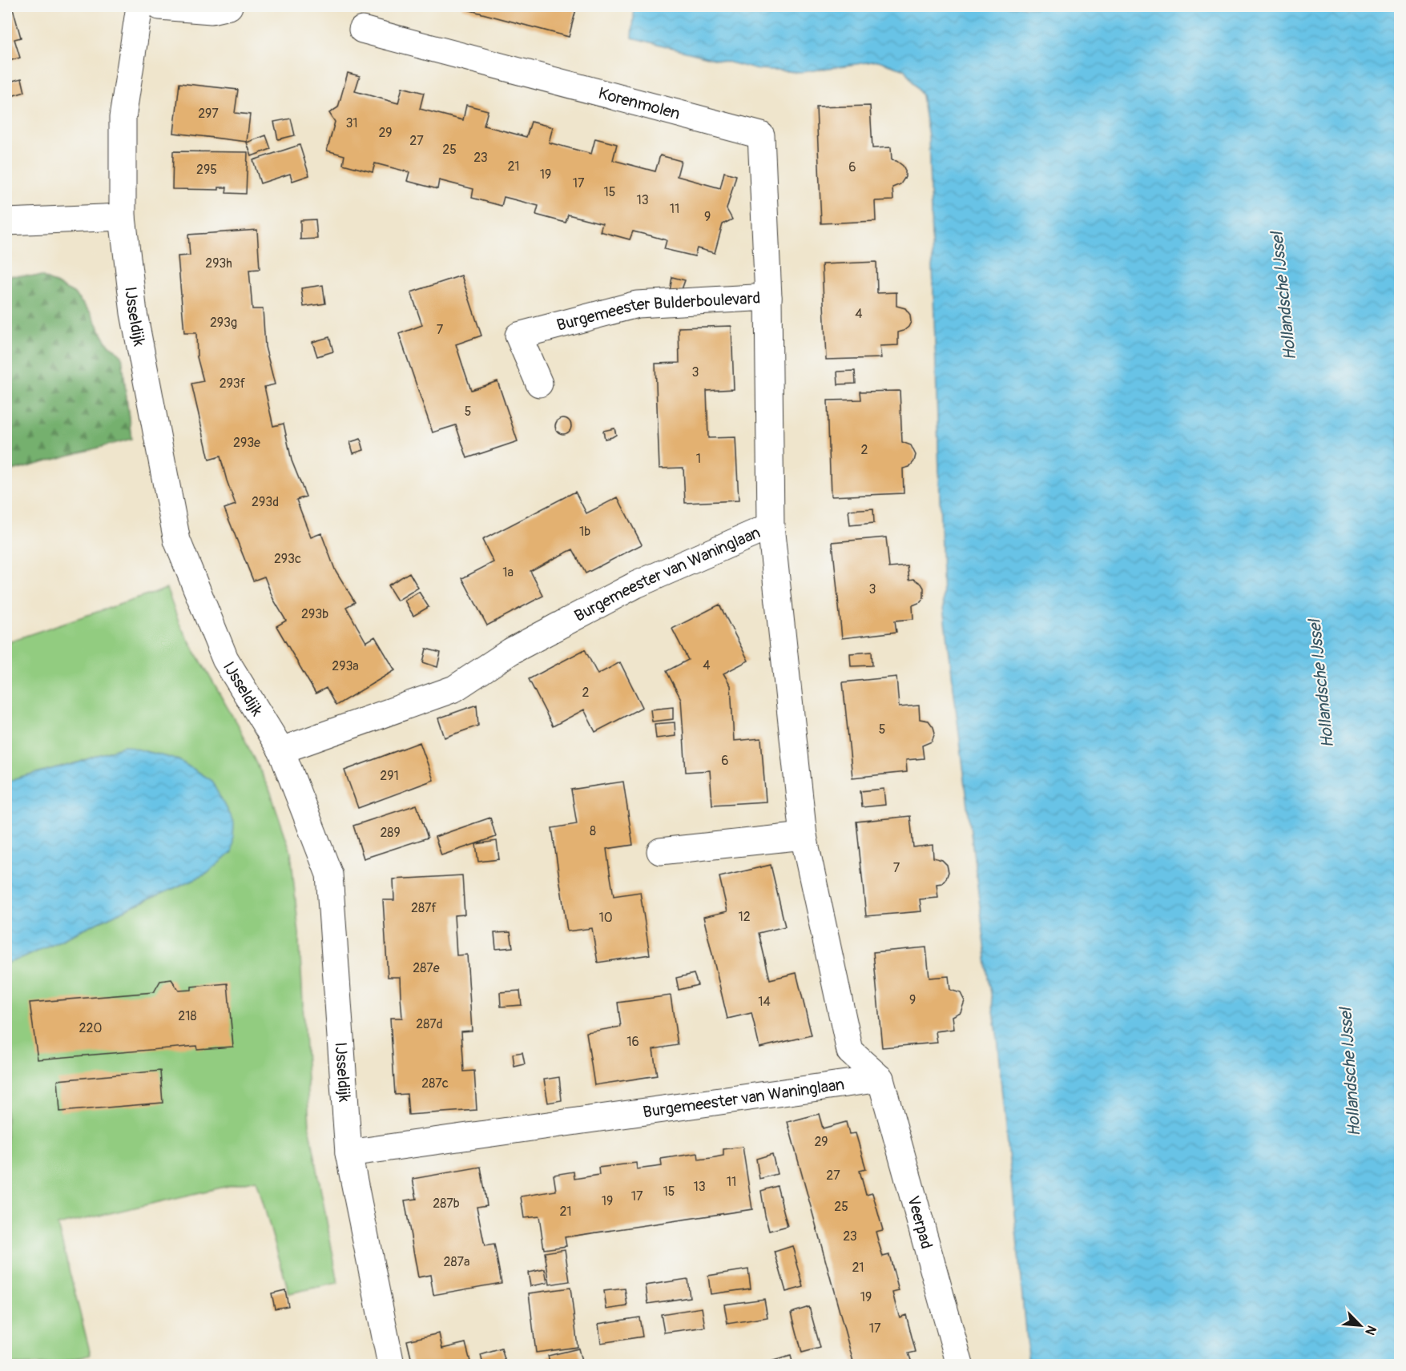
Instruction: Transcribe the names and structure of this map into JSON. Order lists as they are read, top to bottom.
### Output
{
  "streets": {
    "street": [
      "Korenmolen",
      "Burgemeester Bulderboulevard",
      "IJsseldijk",
      "Burgemeester van Waninglaan",
      "Veerpad"
    ]
  },
  "crossings": [
    ["Korenmolen", "Burgemeester Bulderboulevard"],
    ["Burgemeester Bulderboulevard", "Burgemeester van Waninglaan"],
    ["IJsseldijk", "Burgemeester van Waninglaan"],
    ["Burgemeester van Waninglaan", "Veerpad"]
  ],
  "water": ["Hollandsche IJssel"],
  "house_numbers": [
    "297",
    "31",
    "29",
    "27",
    "25",
    "23",
    "21",
    "6",
    "295",
    "19",
    "17",
    "15",
    "13",
    "11",
    "9",
    "293h",
    "4",
    "293g",
    "7",
    "3",
    "293f",
    "5",
    "293e",
    "2",
    "1",
    "293d",
    "1b",
    "293c",
    "1a",
    "3",
    "293b",
    "4",
    "293a",
    "2",
    "5",
    "6",
    "291",
    "8",
    "289",
    "7",
    "287f",
    "12",
    "10",
    "287e",
    "9",
    "14",
    "218",
    "287d",
    "220",
    "16",
    "287c",
    "29",
    "27",
    "11",
    "13",
    "15",
    "17",
    "19",
    "287b",
    "25",
    "21",
    "23",
    "287a",
    "21",
    "19",
    "17"
  ],
  "north": "bottom right"
}
